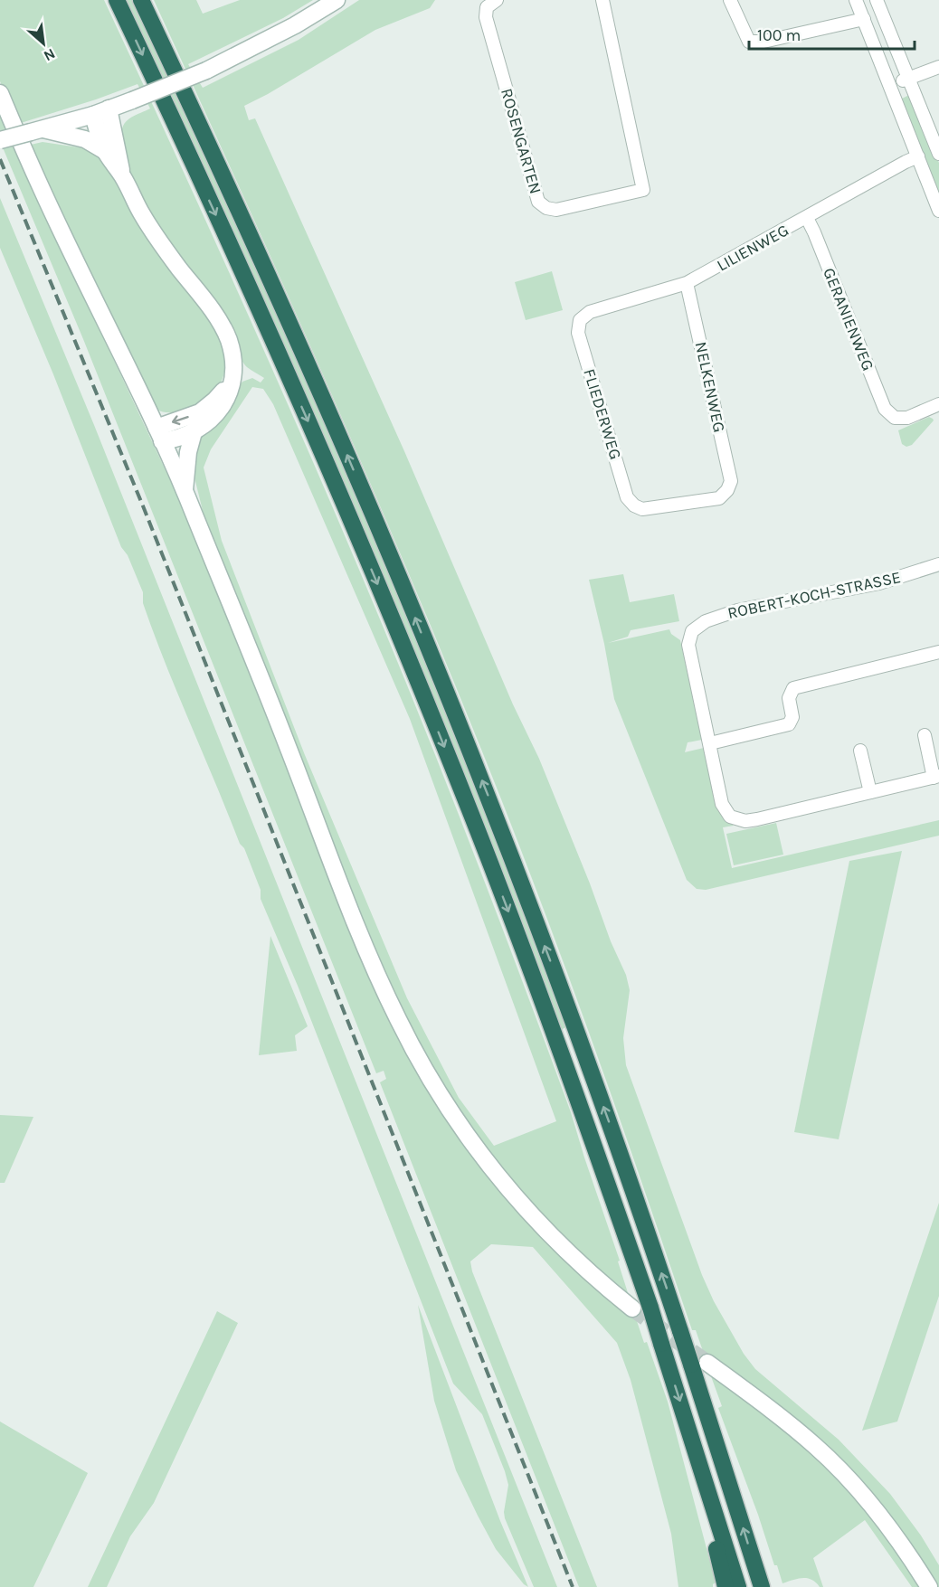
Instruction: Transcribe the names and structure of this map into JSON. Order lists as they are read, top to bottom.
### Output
{
  "streets": {
    "street": [
      "ROSENGARTEN",
      "LILIENWEG",
      "GERANIENWEG",
      "NELKENWEG",
      "FLIEDERWEG",
      "ROBERT-KOCH-STRASSE"
    ]
  },
  "crossings": [
    ["LILIENWEG", "GERANIENWEG"],
    ["LILIENWEG", "NELKENWEG"],
    ["LILIENWEG", "FLIEDERWEG"],
    ["NELKENWEG", "FLIEDERWEG"]
  ],
  "scale_bar": "100 m",
  "north": "bottom right"
}
